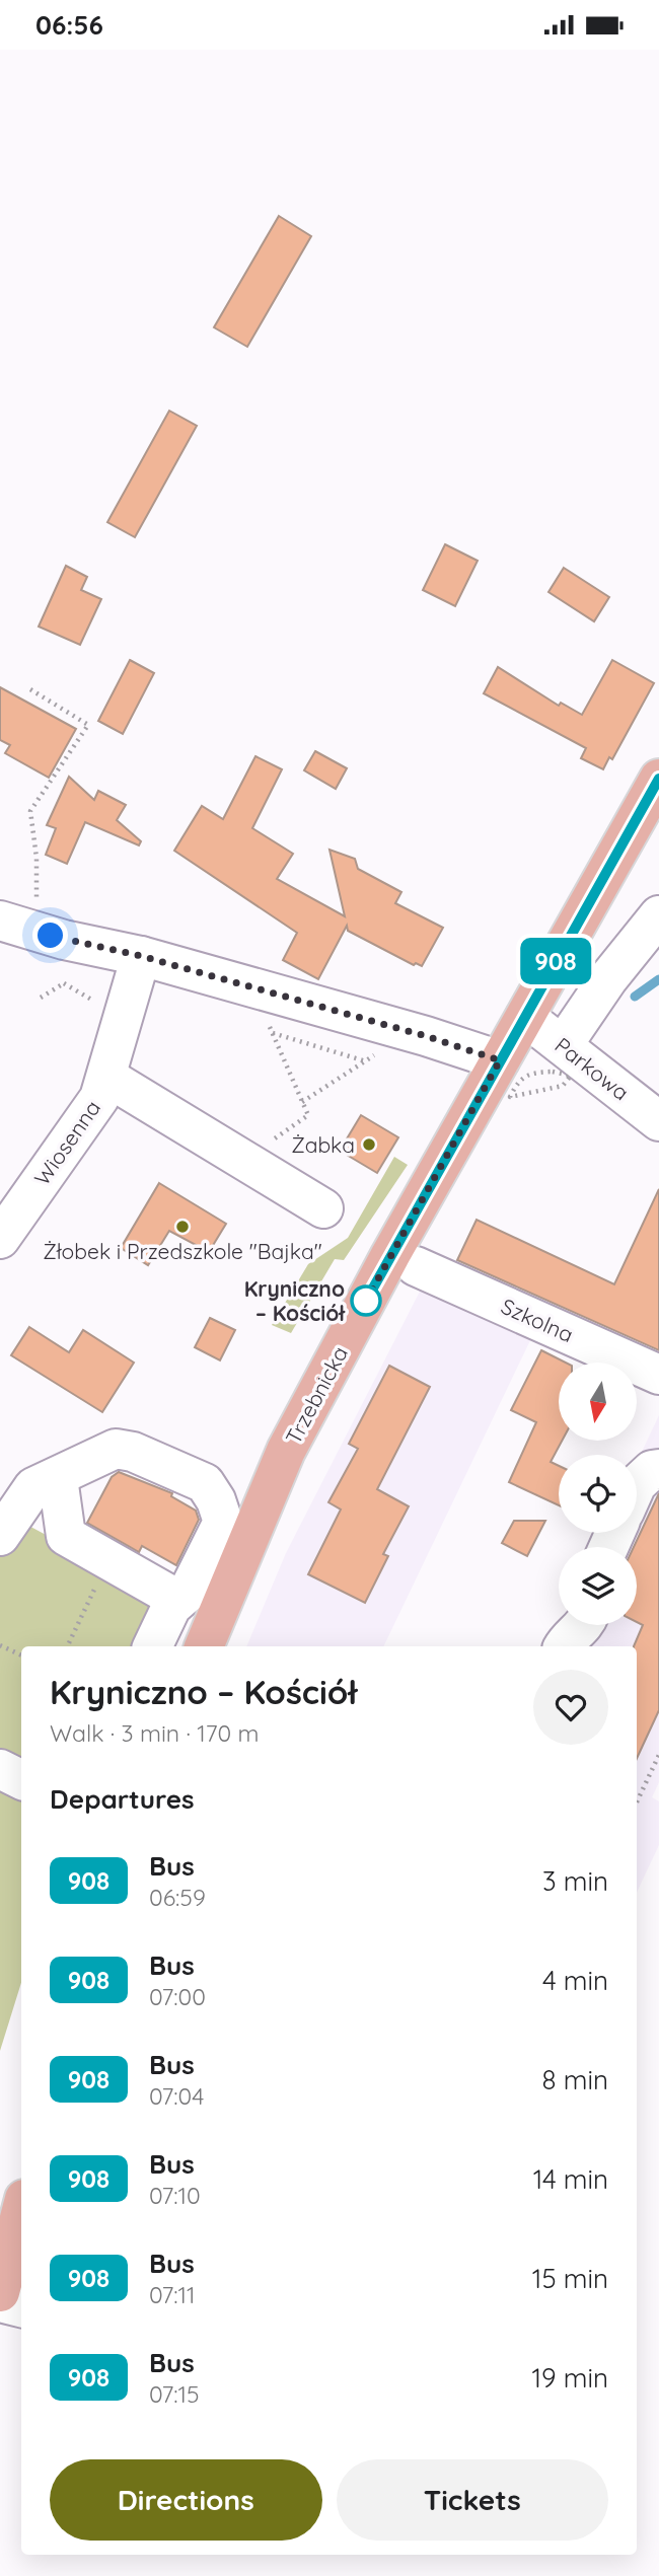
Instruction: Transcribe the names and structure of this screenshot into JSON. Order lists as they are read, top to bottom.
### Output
{
  "streets": {
    "main road": ["Trzebnicka"],
    "street": ["Parkowa", "Wiosenna", "Szkolna"]
  },
  "crossings": [
    ["Parkowa", "Trzebnicka"]
  ],
  "places": ["Żabka", "Żłobek i Przedszkole \"Bajka\"", "Kryniczno – Kościół"],
  "lines": ["bus line 908"],
  "north": "bottom",
  "page": {
    "status": "06:56",
    "on_map": "908",
    "heading": [
      ["Kryniczno – Kościół", "Walk · 3 min · 170 m"],
      "Departures"
    ],
    "list": [
      {
        "mark": "908",
        "name": "Bus",
        "note": "06:59",
        "value": "3 min"
      },
      {
        "mark": "908",
        "name": "Bus",
        "note": "07:00",
        "value": "4 min"
      },
      {
        "mark": "908",
        "name": "Bus",
        "note": "07:04",
        "value": "8 min"
      },
      {
        "mark": "908",
        "name": "Bus",
        "note": "07:10",
        "value": "14 min"
      },
      {
        "mark": "908",
        "name": "Bus",
        "note": "07:11",
        "value": "15 min"
      },
      {
        "mark": "908",
        "name": "Bus",
        "note": "07:15",
        "value": "19 min"
      }
    ],
    "buttons": ["Directions", "Tickets"]
  }
}
